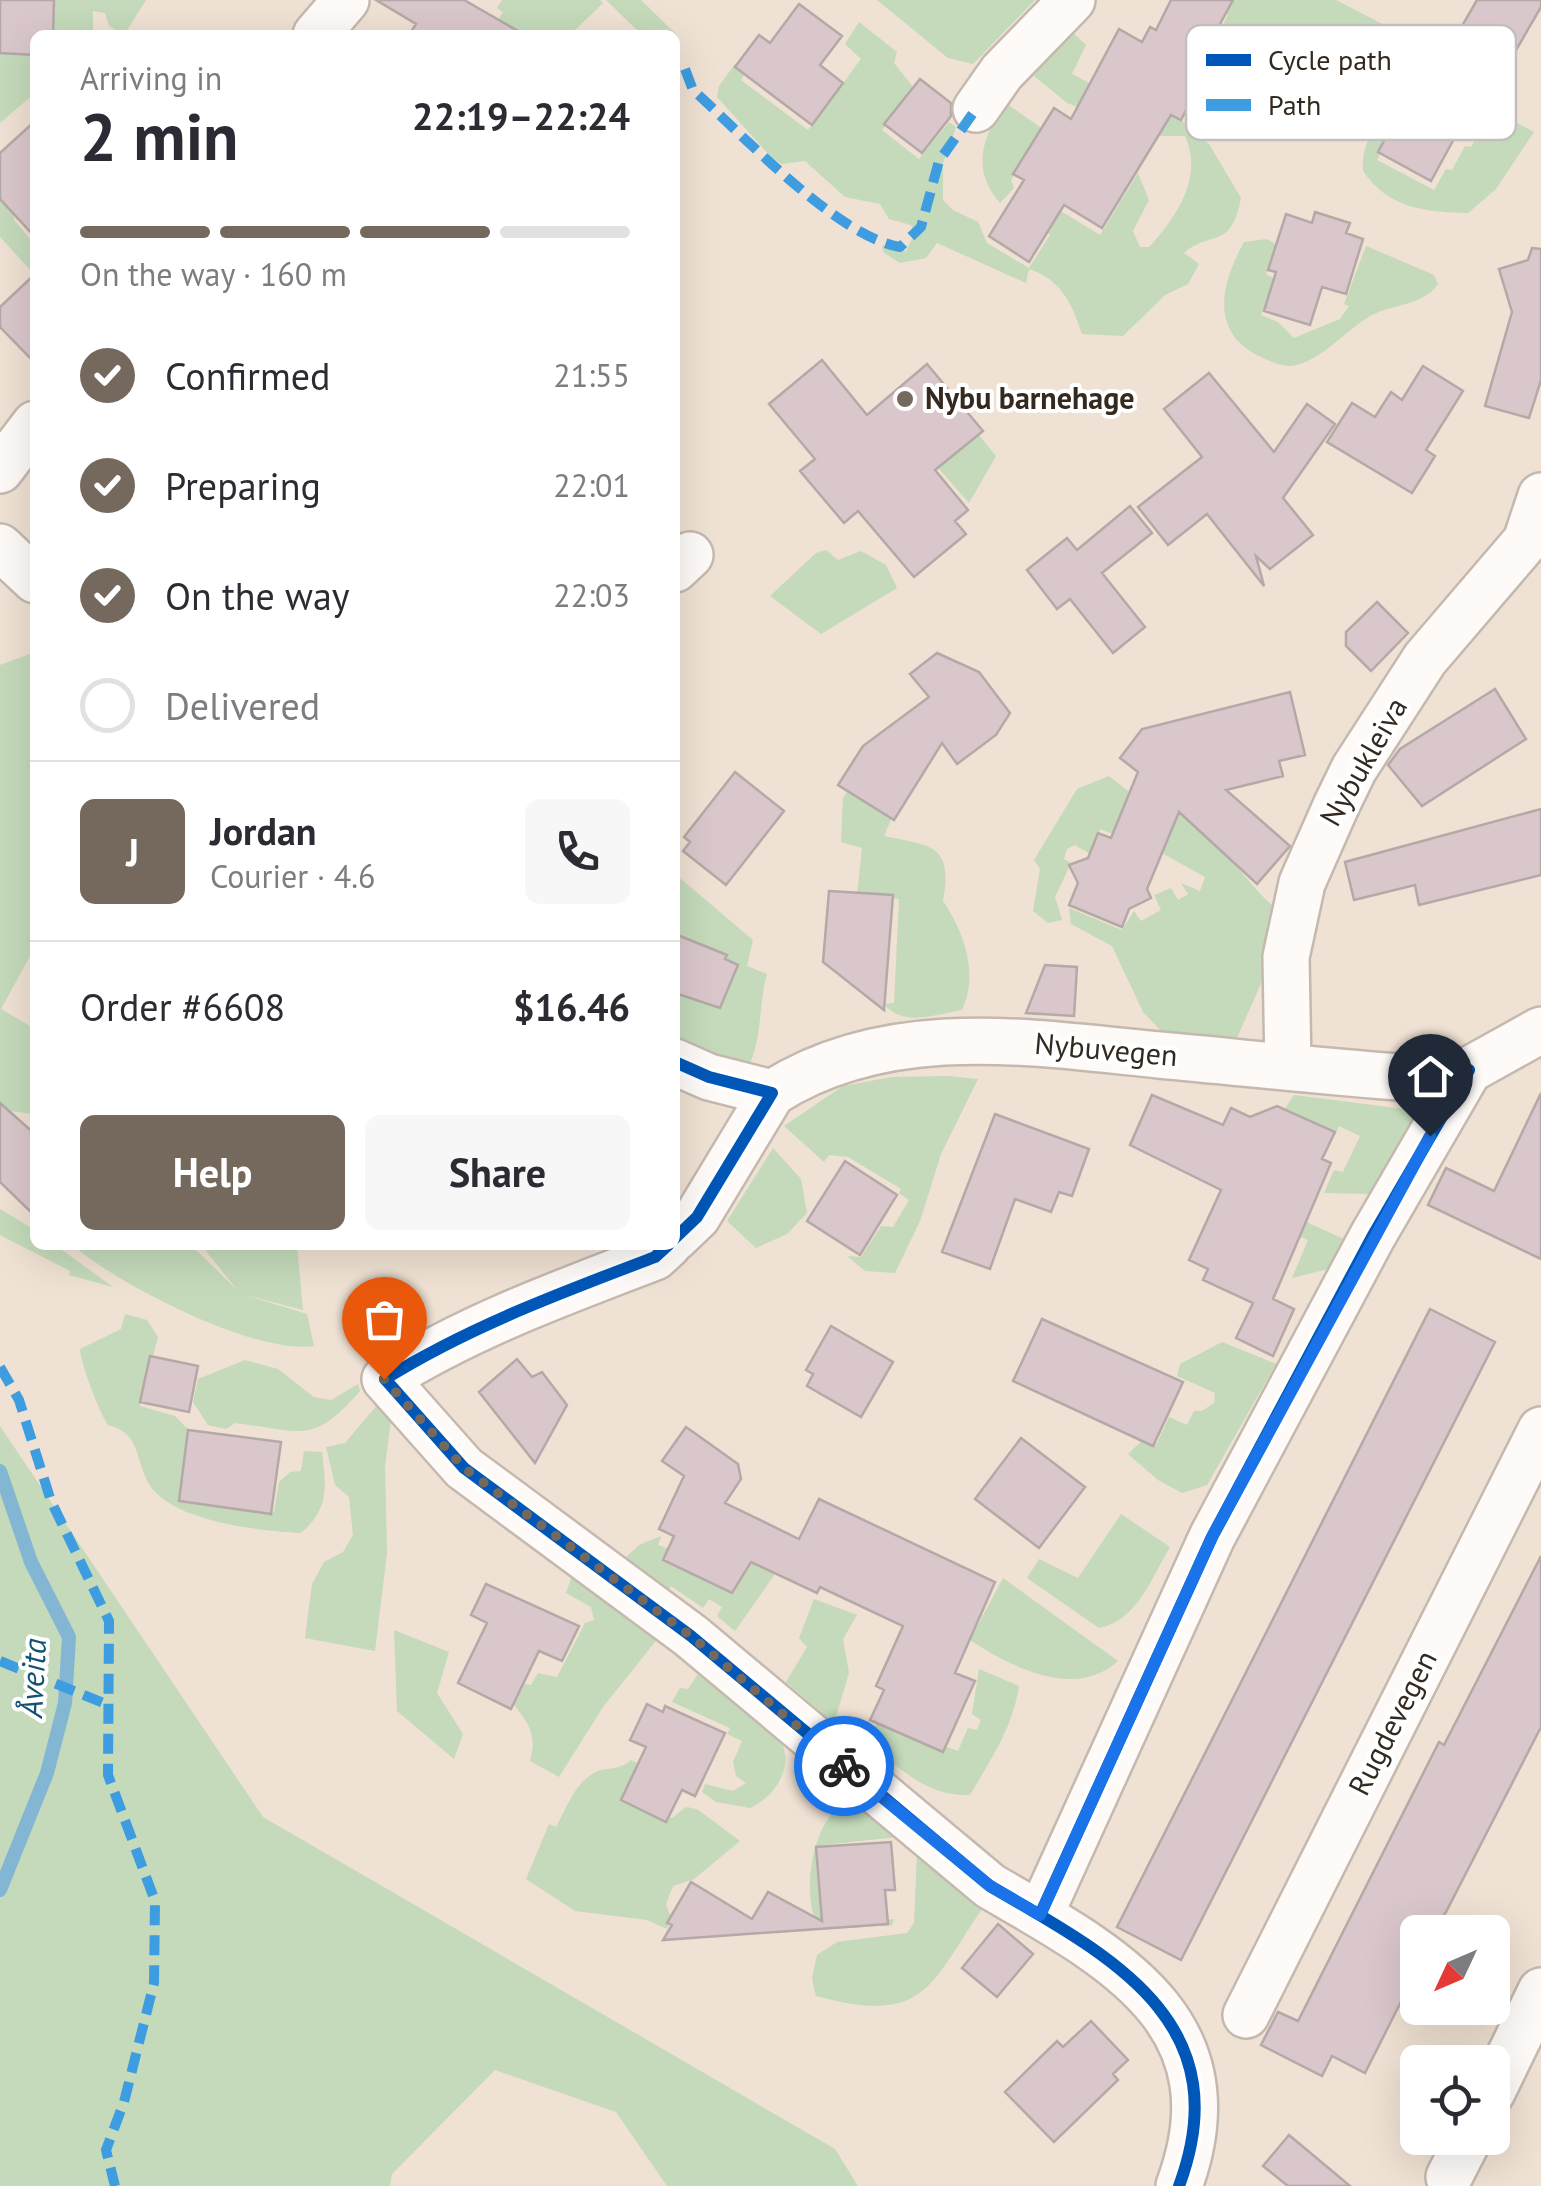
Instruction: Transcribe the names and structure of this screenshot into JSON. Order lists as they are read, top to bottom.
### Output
{
  "streets": {
    "street": ["Nybukleiva", "Nybuvegen", "Rugdevegen"]
  },
  "crossings": [
    ["Nybukleiva", "Nybuvegen"]
  ],
  "water": ["Åveita"],
  "places": ["Nybu barnehage"],
  "legend": ["Cycle path", "Path"],
  "north": "bottom left",
  "page": {
    "heading": ["2 min", "Arriving in", "22:19–22:24"],
    "panel": [
      "Jordan",
      "Courier · 4.6",
      "Order #6608",
      "$16.46"
    ],
    "bar": "On the way · 160 m",
    "list": [
      ["Confirmed", "21:55"],
      ["Preparing", "22:01"],
      ["On the way", "22:03"],
      "Delivered"
    ],
    "round": "J",
    "buttons": ["Help", "Share"]
  }
}
